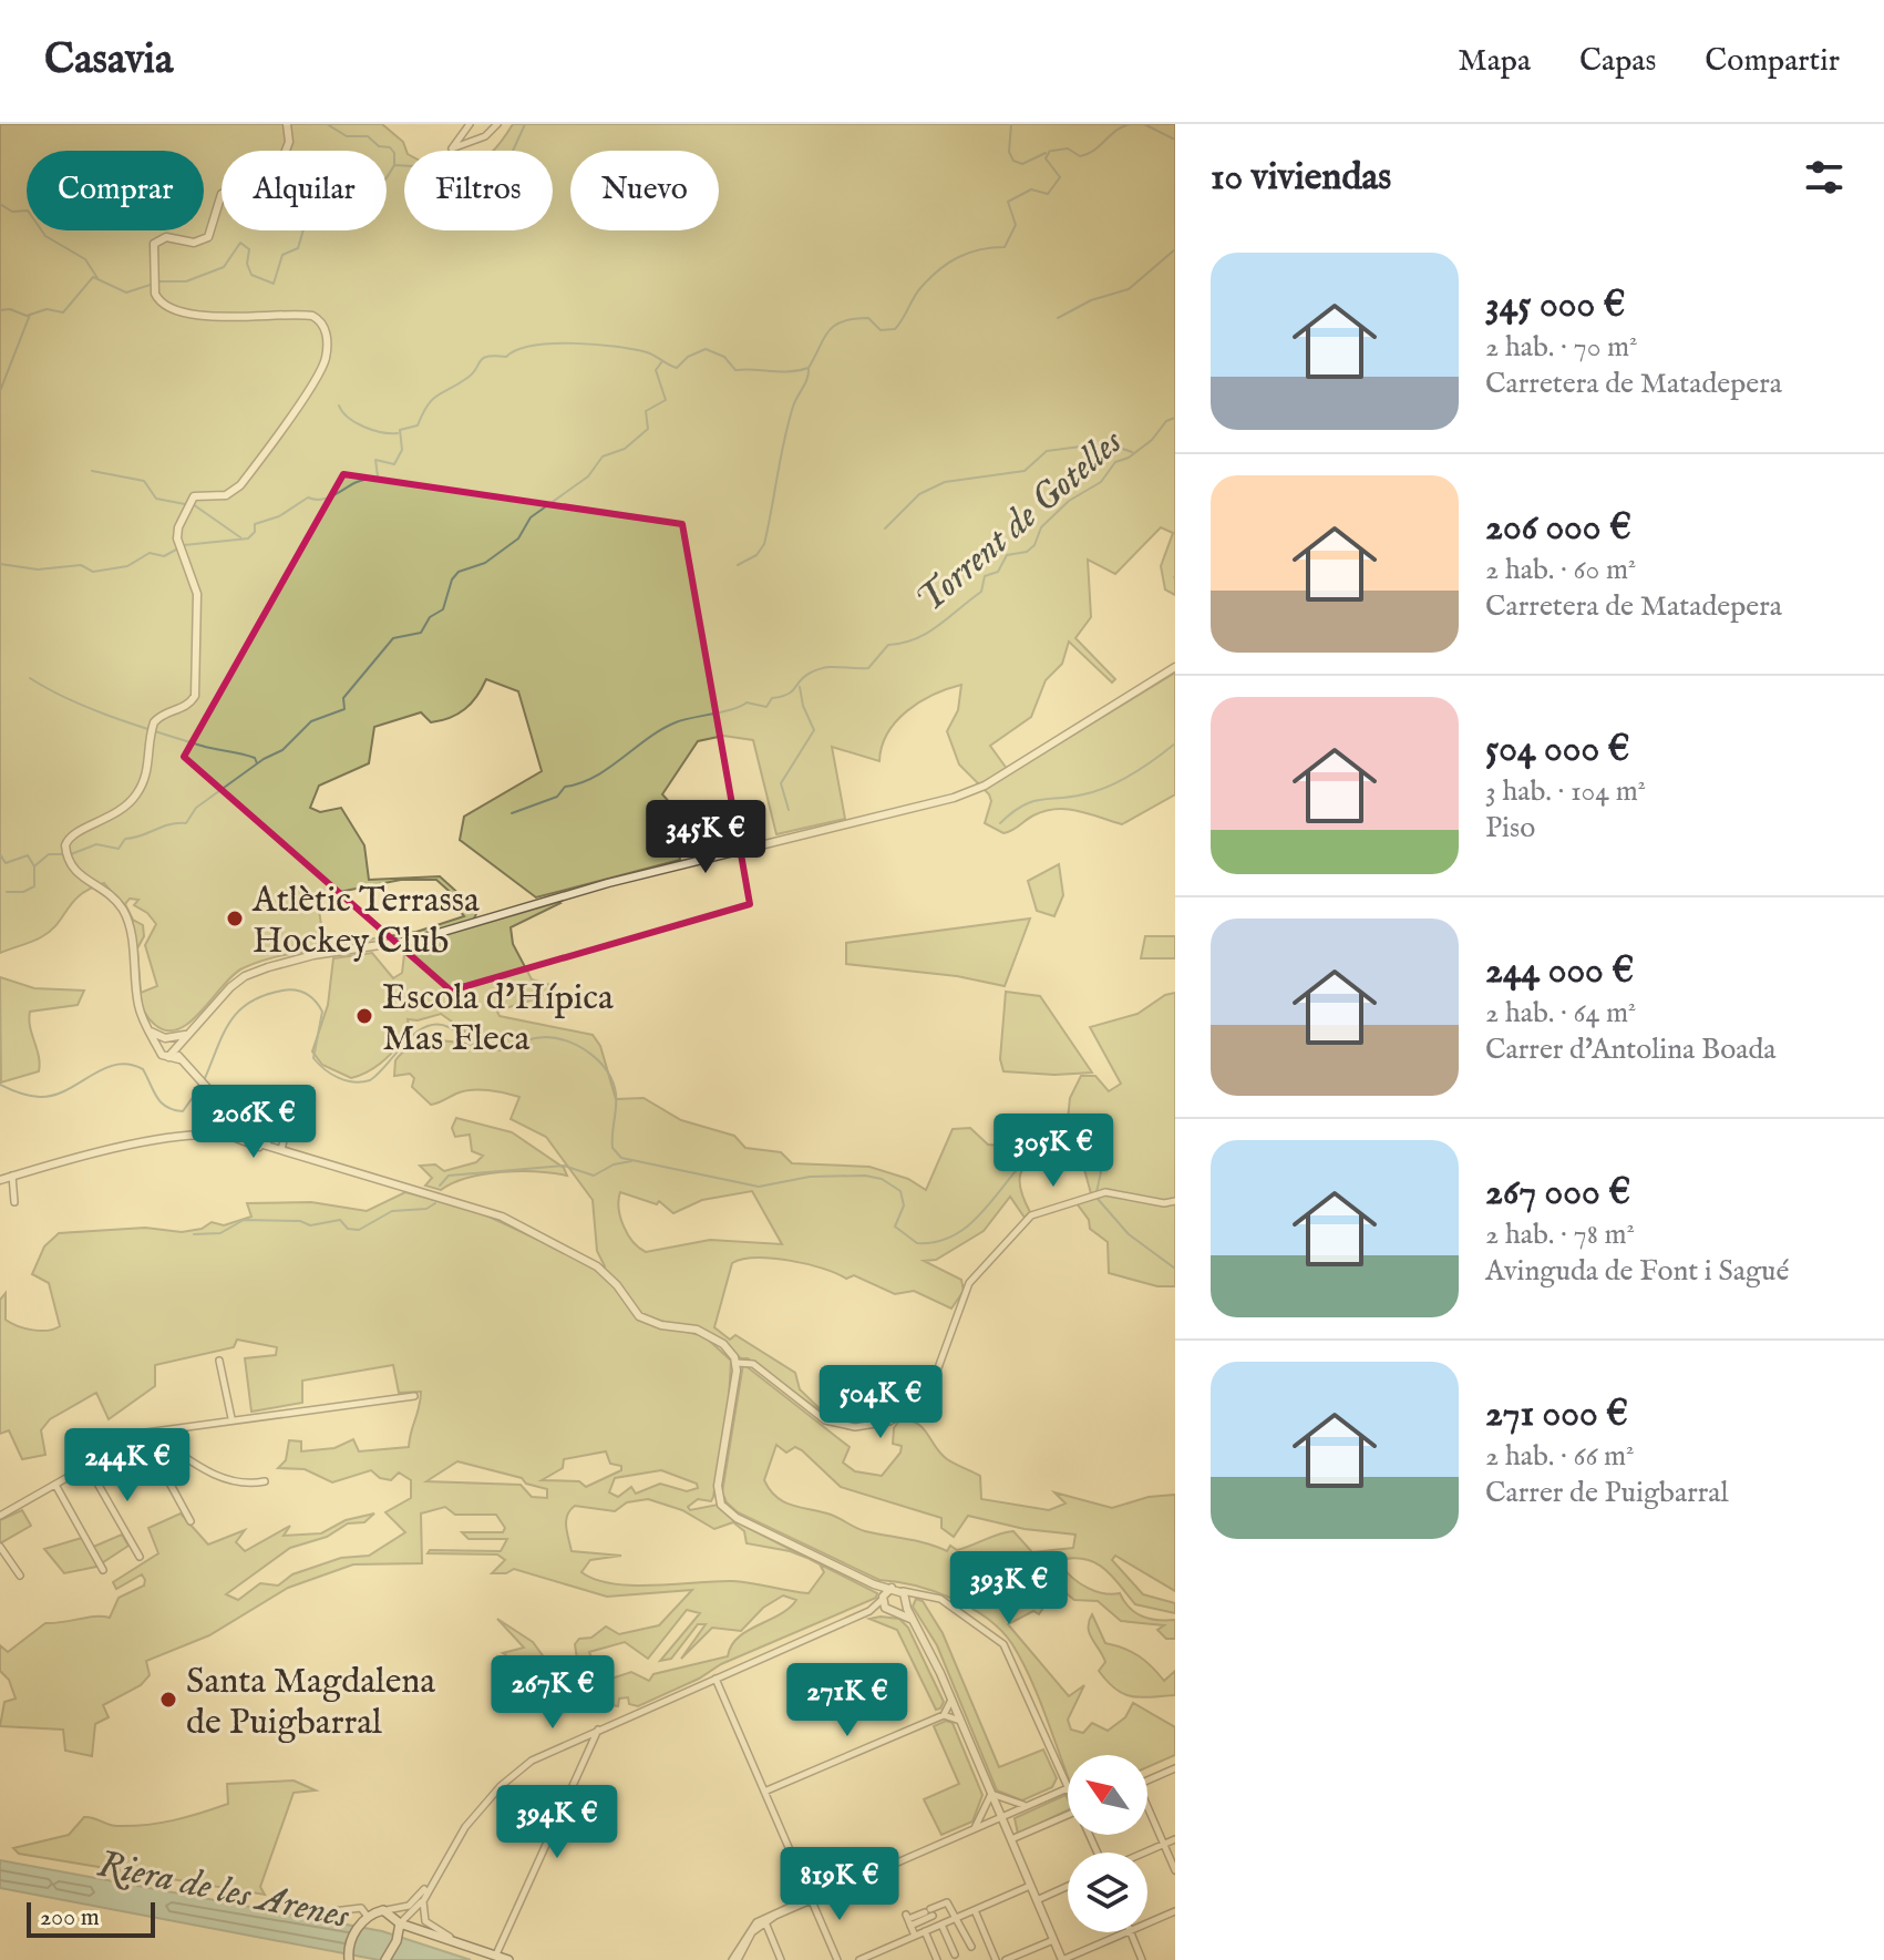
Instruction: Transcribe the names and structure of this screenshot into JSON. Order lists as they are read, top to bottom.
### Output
{
  "water": ["Torrent de Gotelles", "Riera de les Arenes"],
  "places": ["Atlètic Terrassa Hockey Club", "Escola d'Hípica Mas Fleca", "Santa Magdalena de Puigbarral"],
  "scale_bar": "200 m",
  "north": "top left",
  "page": {
    "header": "Casavia",
    "nav": ["Mapa", "Capas", "Compartir"],
    "heading": "10 viviendas",
    "chip": [
      "Comprar",
      "Alquilar",
      "Filtros",
      "Nuevo"
    ],
    "list": [
      {
        "name": "345 000 €",
        "note": "2 hab. · 70 m² · Carretera de Matadepera"
      },
      {
        "name": "206 000 €",
        "note": "2 hab. · 60 m² · Carretera de Matadepera"
      },
      {
        "name": "504 000 €",
        "note": "3 hab. · 104 m² · Piso"
      },
      {
        "name": "244 000 €",
        "note": "2 hab. · 64 m² · Carrer d'Antolina Boada"
      },
      {
        "name": "267 000 €",
        "note": "2 hab. · 78 m² · Avinguda de Font i Sagué"
      },
      {
        "name": "271 000 €",
        "note": "2 hab. · 66 m² · Carrer de Puigbarral"
      }
    ],
    "price": [
      "345K €",
      "206K €",
      "305K €",
      "504K €",
      "244K €",
      "393K €",
      "267K €",
      "271K €",
      "394K €",
      "819K €"
    ],
    "scale": "200 m"
  }
}
